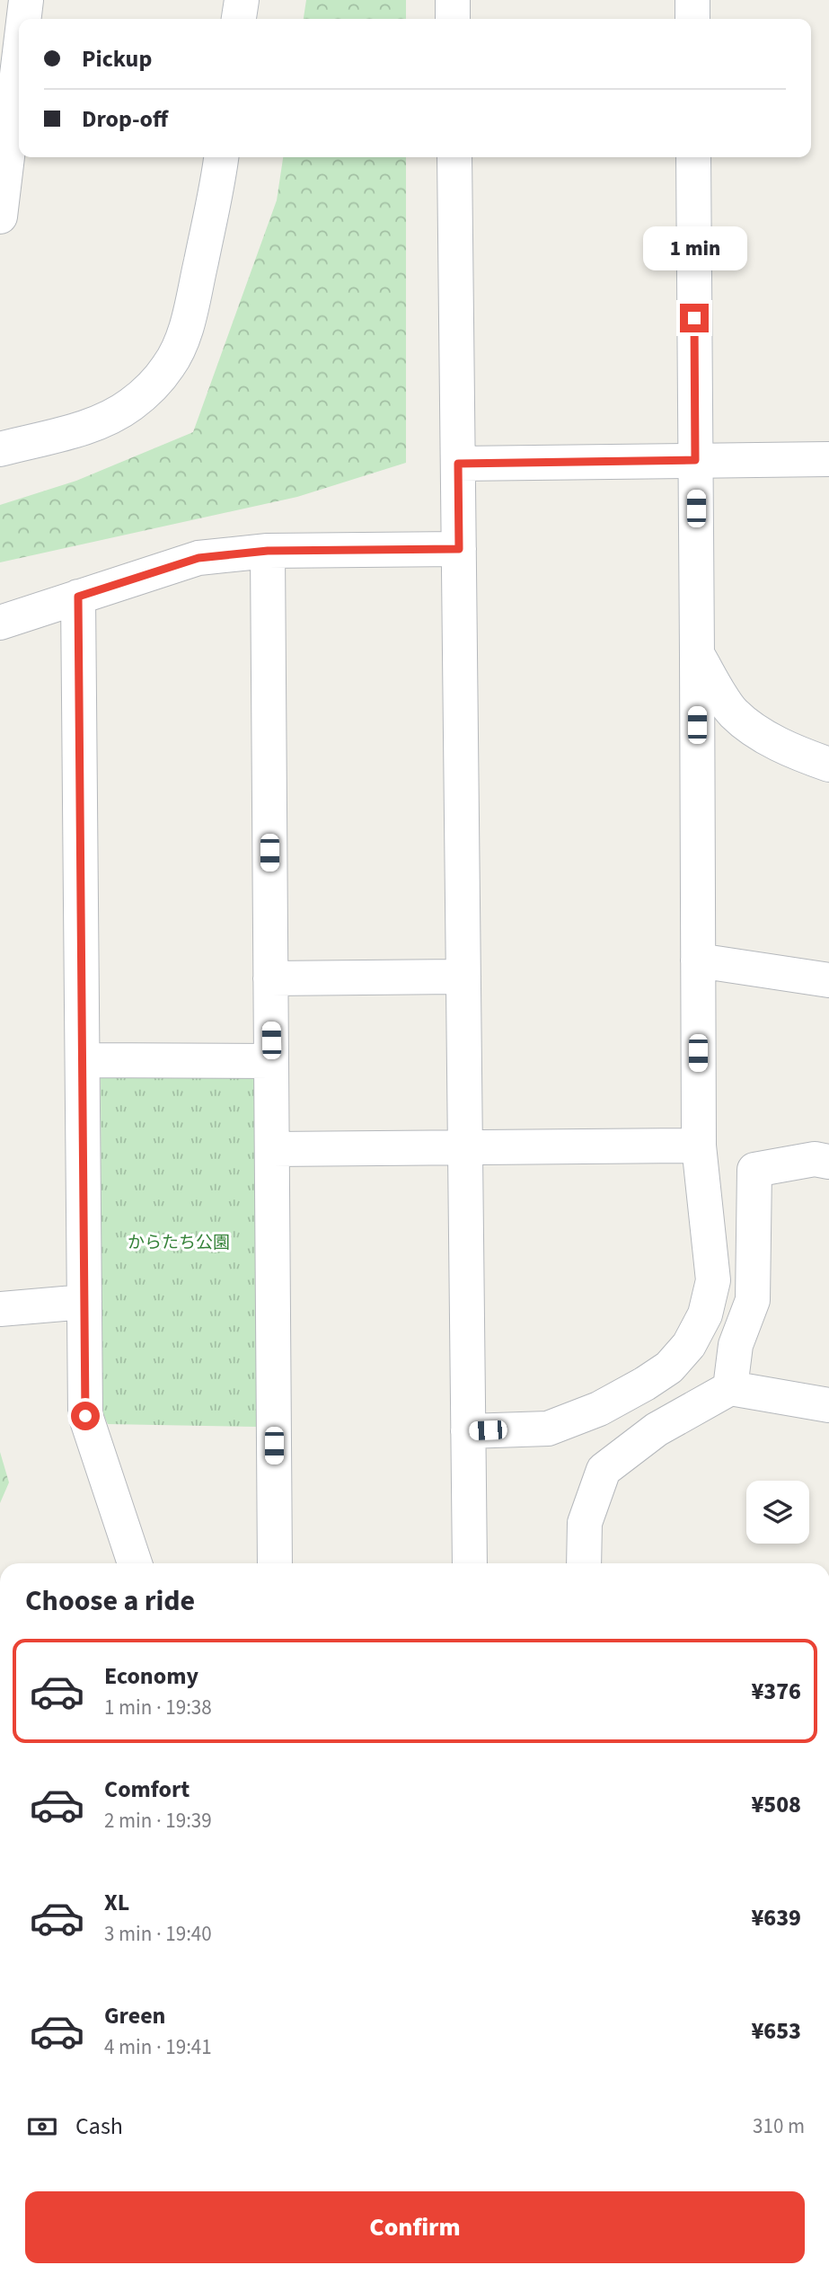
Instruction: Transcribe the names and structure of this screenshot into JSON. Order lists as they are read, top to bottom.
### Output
{
  "parks": ["からたち公園"],
  "page": {
    "banner": ["Pickup", "Drop-off"],
    "bubble": "1 min",
    "heading": "Choose a ride",
    "list": [
      {
        "name": "Economy",
        "note": "1 min · 19:38",
        "value": "¥376"
      },
      {
        "name": "Comfort",
        "note": "2 min · 19:39",
        "value": "¥508"
      },
      {
        "name": "XL",
        "note": "3 min · 19:40",
        "value": "¥639"
      },
      {
        "name": "Green",
        "note": "4 min · 19:41",
        "value": "¥653"
      }
    ],
    "pay": ["Cash", "310 m"],
    "buttons": "Confirm"
  }
}
